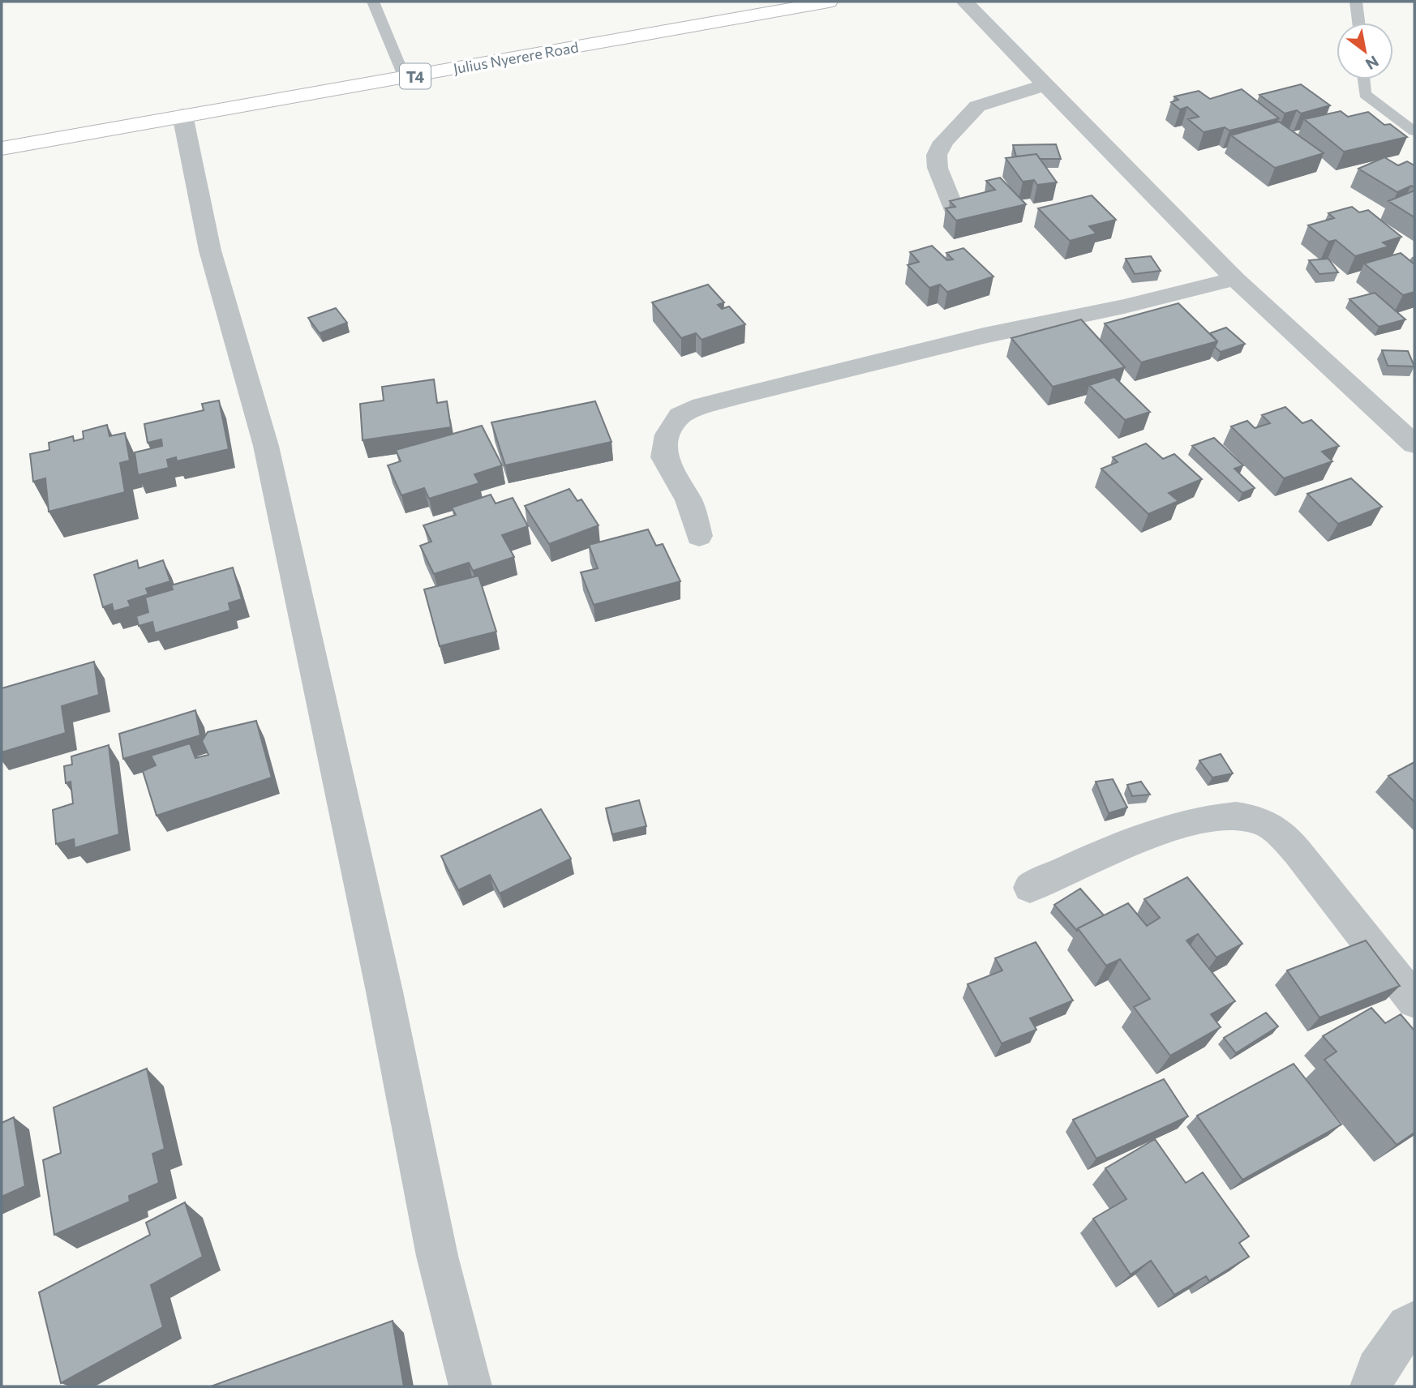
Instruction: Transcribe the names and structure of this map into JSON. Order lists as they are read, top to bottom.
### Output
{
  "streets": {
    "highway": ["Julius Nyerere Road", "T4"]
  },
  "north": "bottom right"
}
